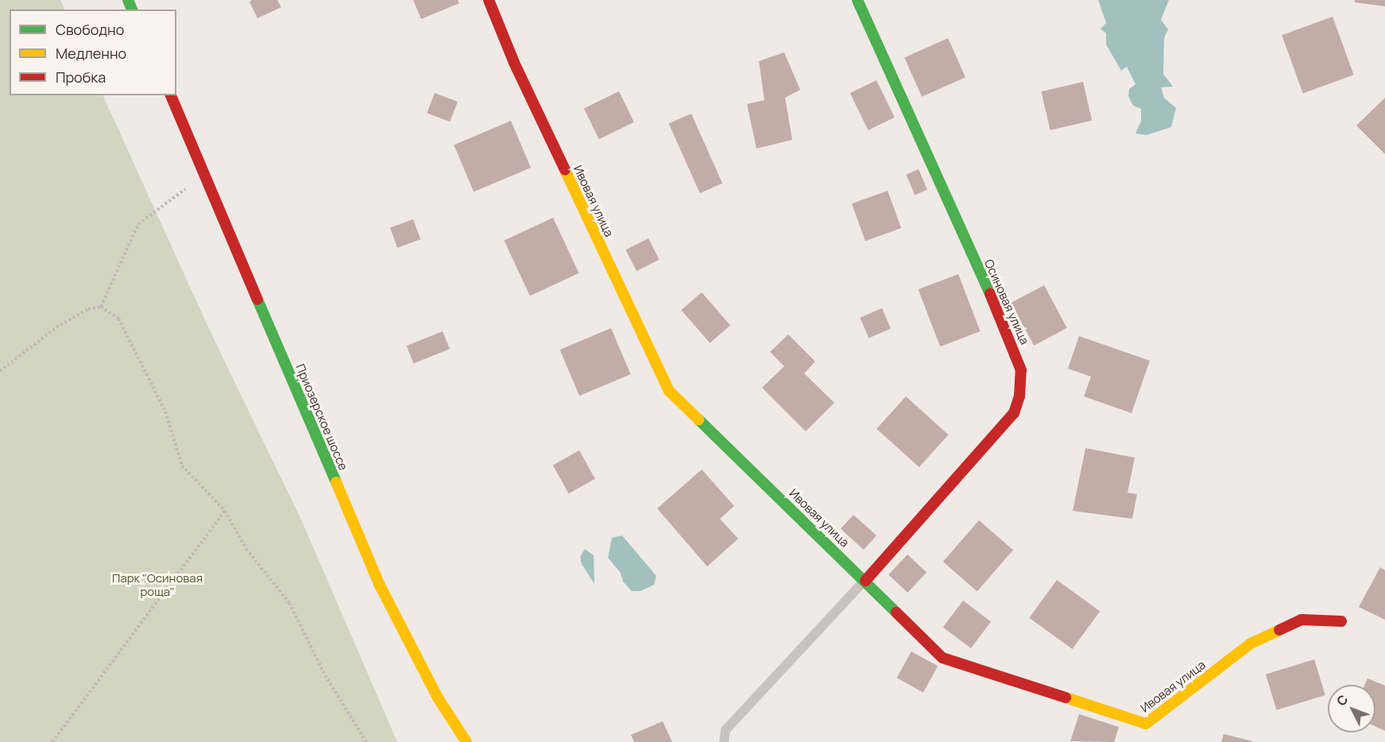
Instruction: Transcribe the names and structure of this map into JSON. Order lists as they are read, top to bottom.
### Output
{
  "streets": {
    "street": ["Ивовая улица", "Осиновая улица", "Приозерское шоссе"]
  },
  "crossings": [
    ["Ивовая улица", "Осиновая улица"]
  ],
  "parks": ["Парк \"Осиновая роща\""],
  "legend": ["Свободно", "Медленно", "Пробка"],
  "north": "top left"
}
